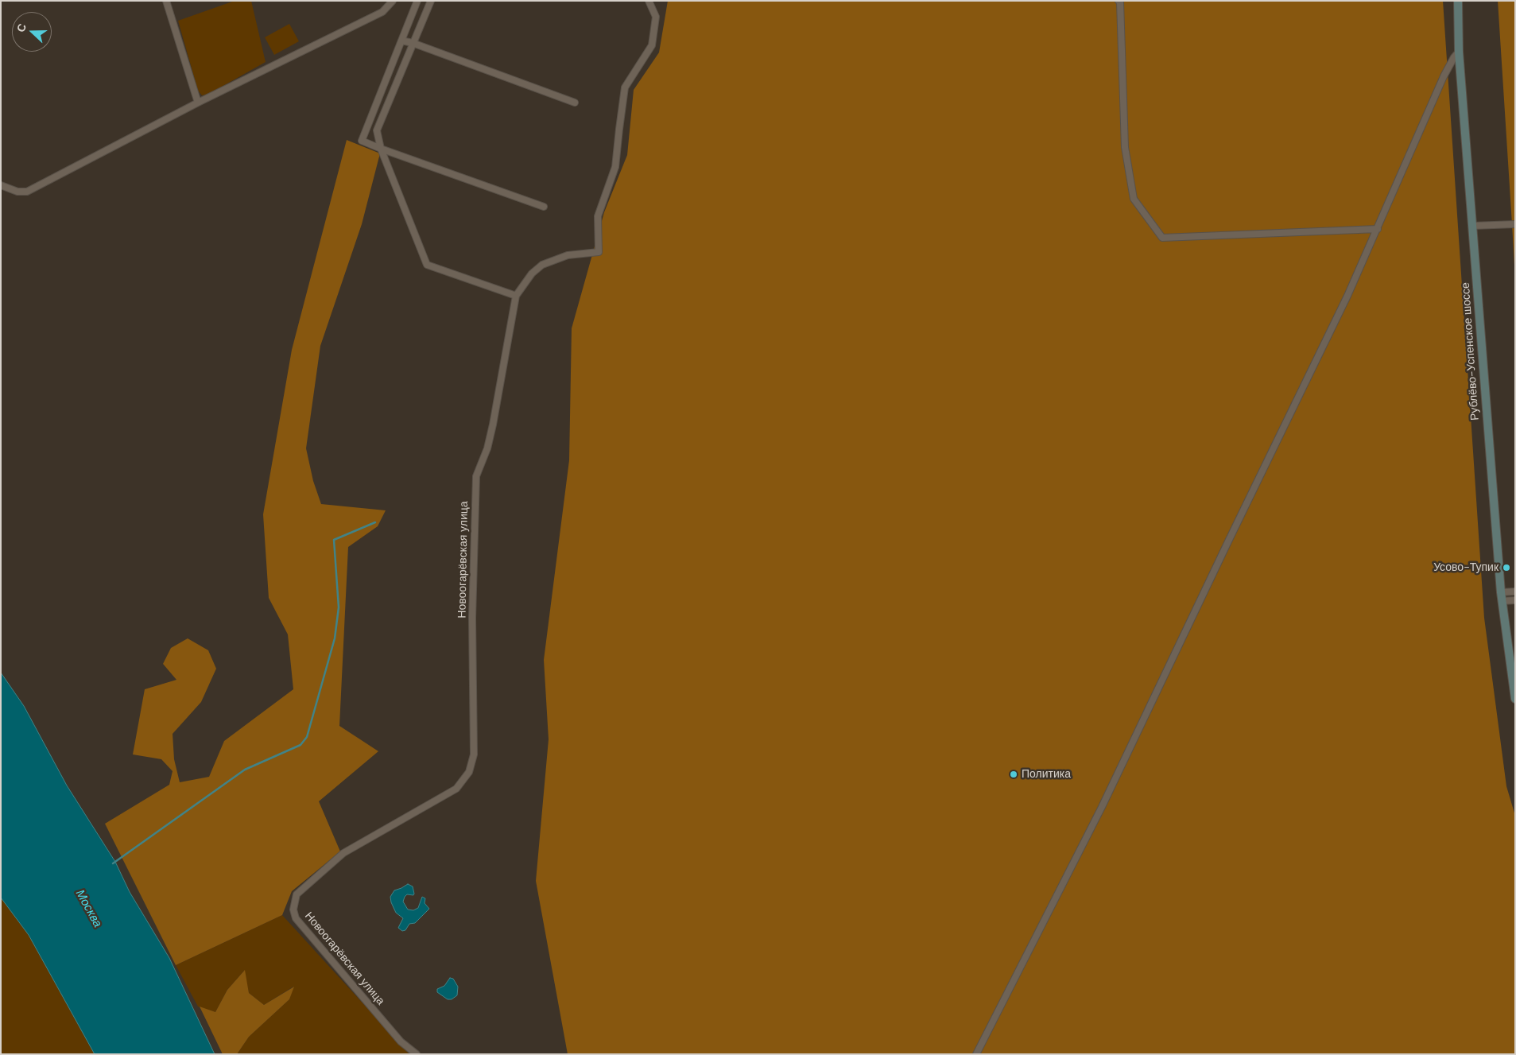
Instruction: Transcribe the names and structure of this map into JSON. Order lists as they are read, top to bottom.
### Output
{
  "streets": {
    "main road": ["Рублёво-Успенское шоссе"],
    "street": ["Новоогарёвская улица"]
  },
  "water": ["Москва"],
  "places": ["Усово-Тупик", "Политика"],
  "north": "left"
}
